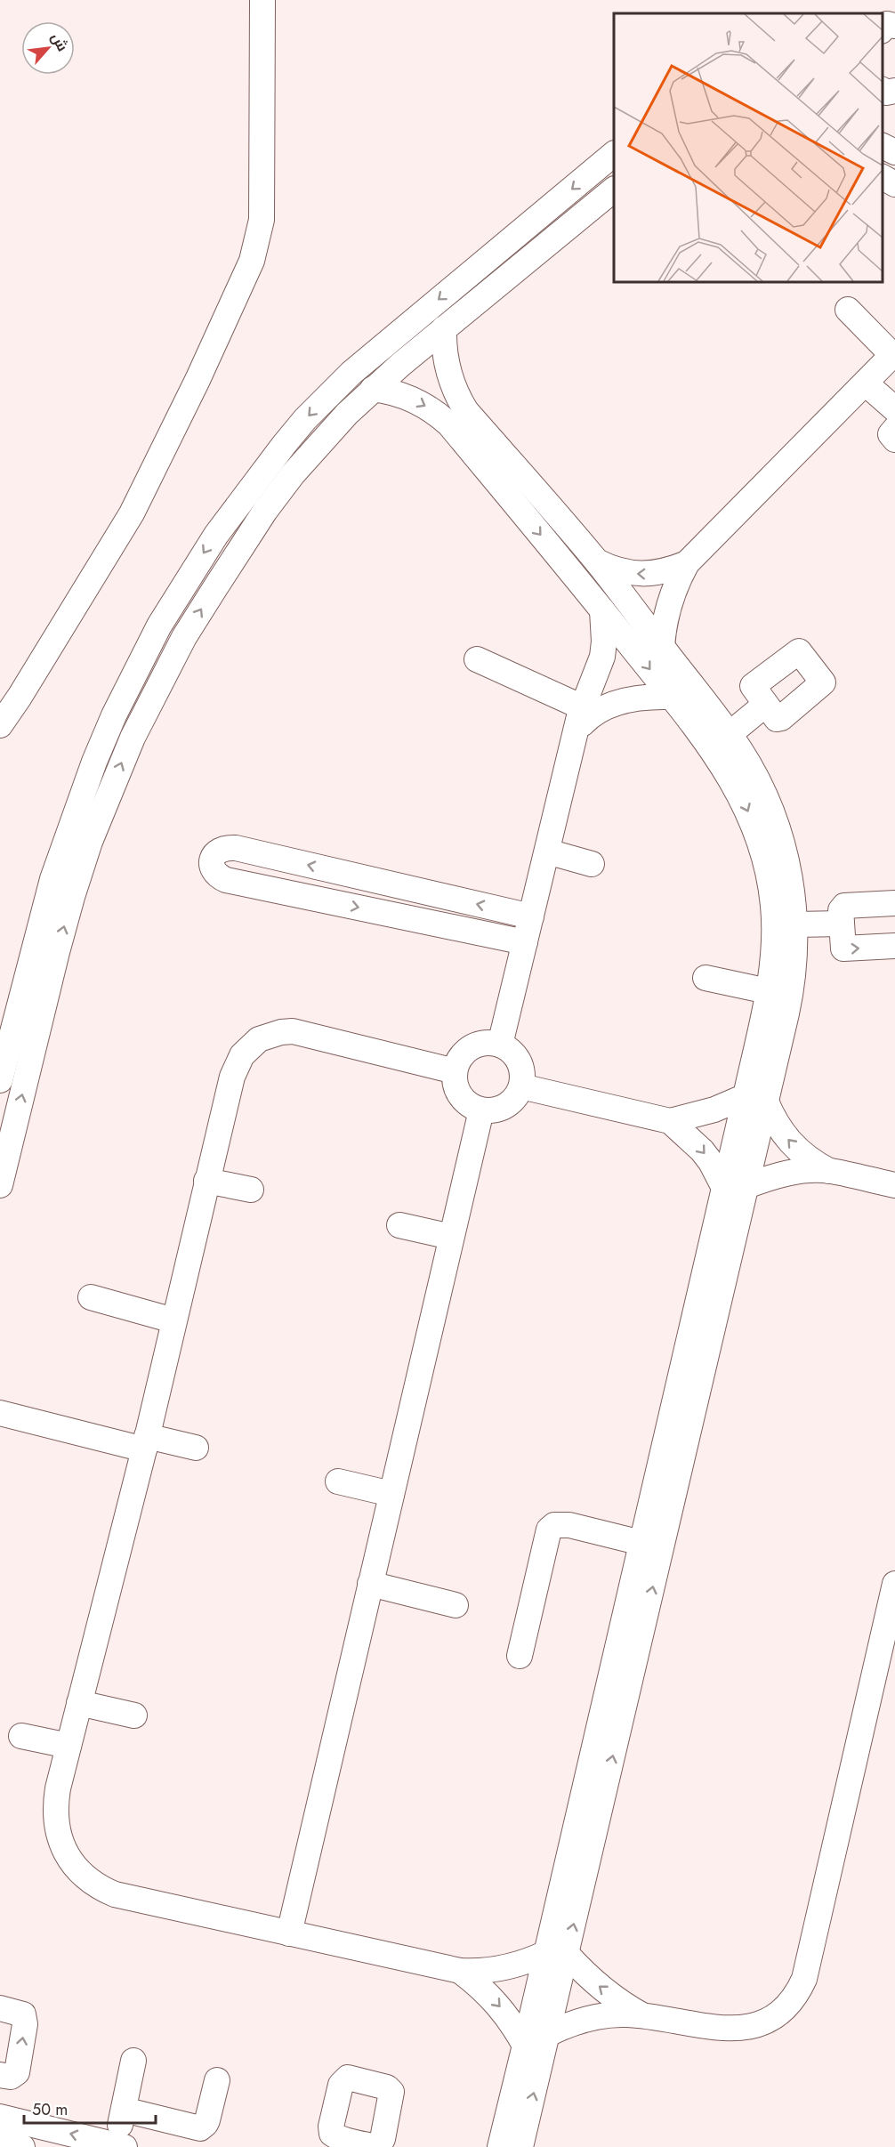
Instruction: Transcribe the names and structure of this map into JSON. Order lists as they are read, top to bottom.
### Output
{
  "scale_bar": "50 m",
  "north": "top right"
}
